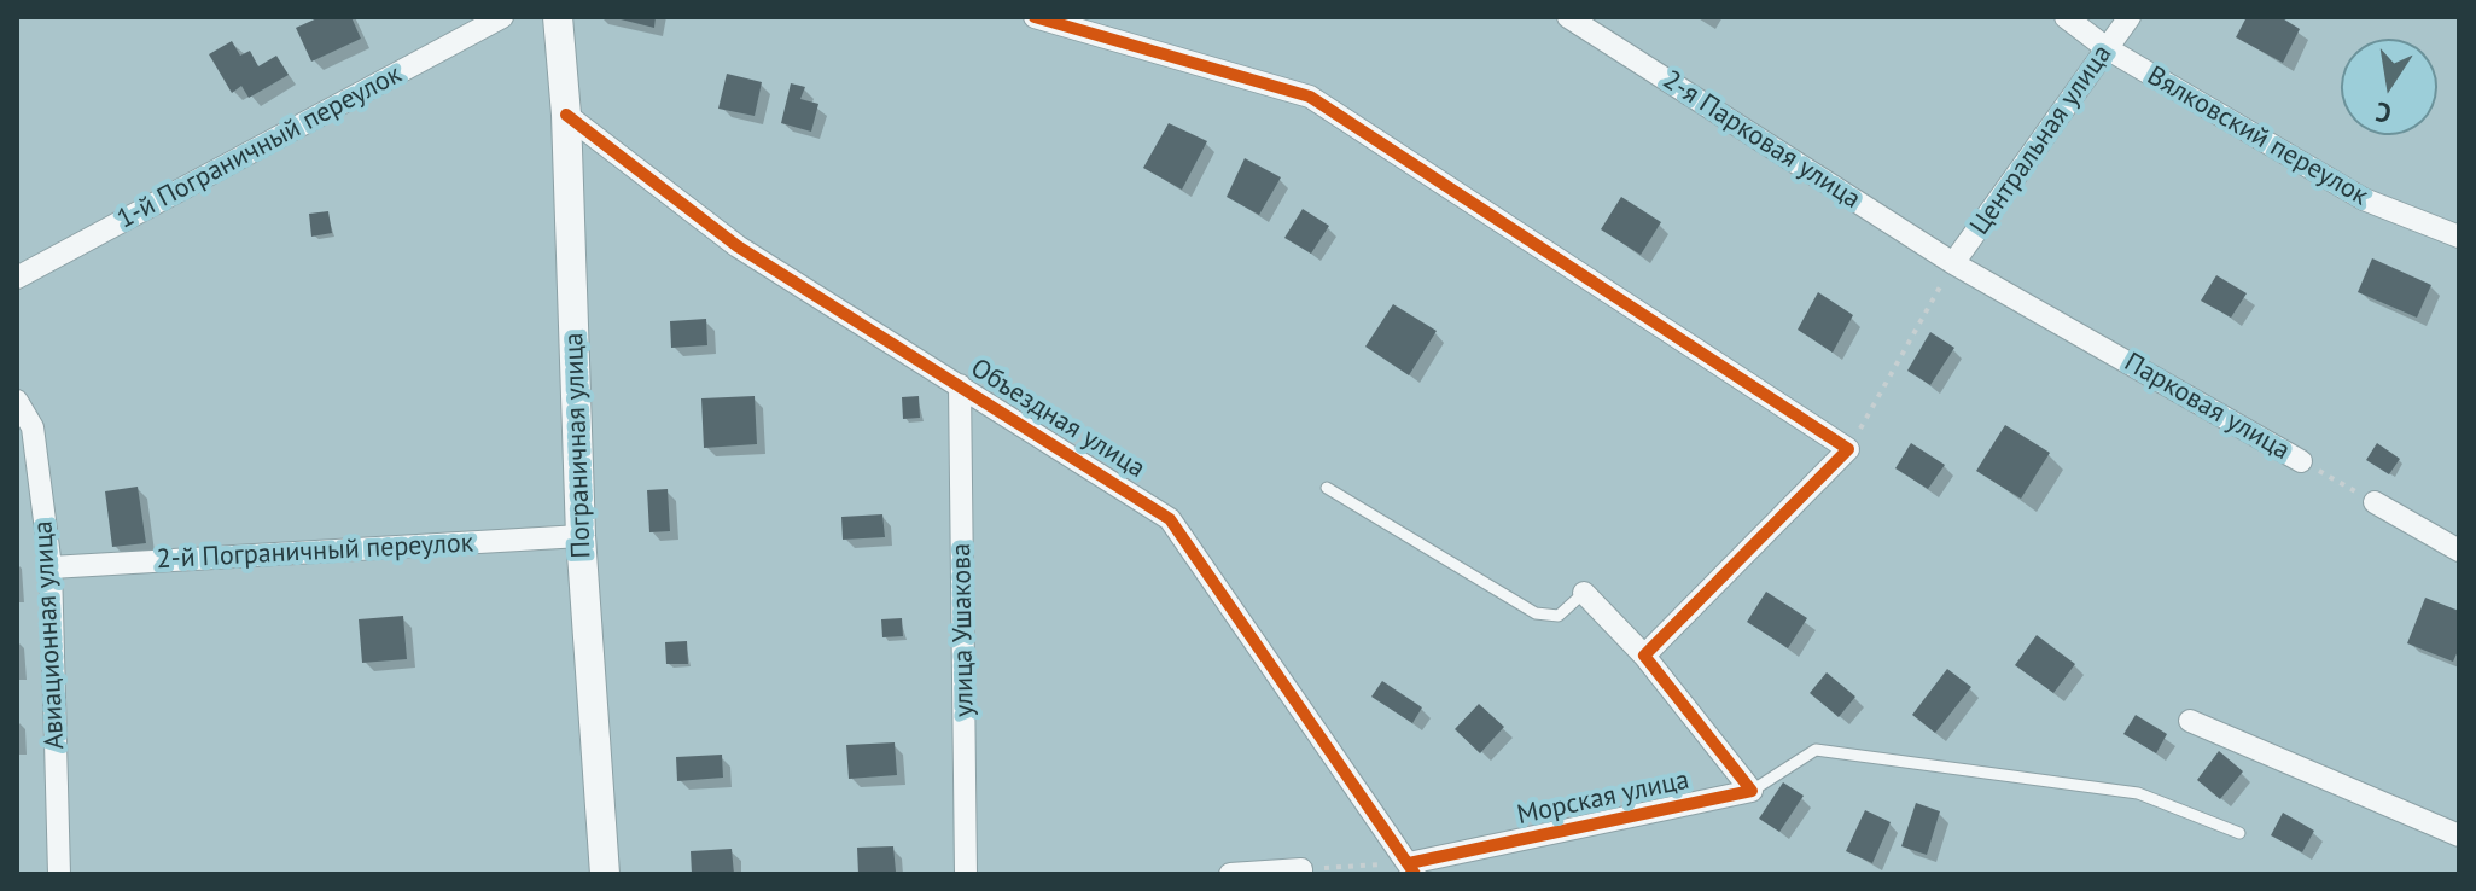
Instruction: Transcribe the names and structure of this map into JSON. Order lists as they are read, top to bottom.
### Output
{
  "streets": {
    "street": [
      "Вялковский переулок",
      "2-я Парковая улица",
      "Центральная улица",
      "1-й Пограничный переулок",
      "Парковая улица",
      "Объездная улица",
      "Пограничная улица",
      "2-й Пограничный переулок",
      "улица Ушакова",
      "Авиационная улица",
      "Морская улица"
    ]
  },
  "crossings": [
    ["Вялковский переулок", "Центральная улица"],
    ["2-я Парковая улица", "Центральная улица"],
    ["2-я Парковая улица", "Парковая улица"],
    ["Центральная улица", "Парковая улица"],
    ["Объездная улица", "Пограничная улица"],
    ["Объездная улица", "улица Ушакова"],
    ["Объездная улица", "Морская улица"],
    ["Пограничная улица", "2-й Пограничный переулок"],
    ["2-й Пограничный переулок", "Авиационная улица"]
  ],
  "north": "bottom"
}
